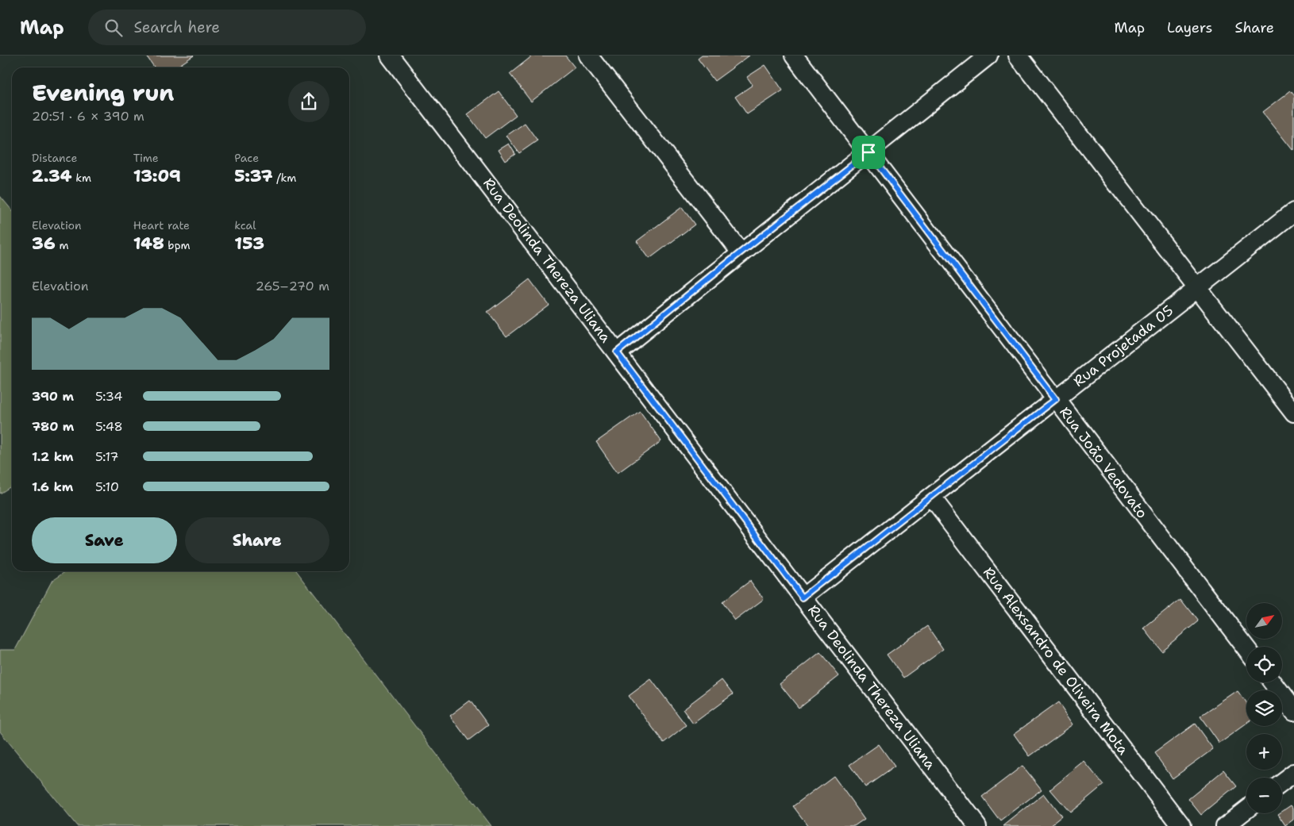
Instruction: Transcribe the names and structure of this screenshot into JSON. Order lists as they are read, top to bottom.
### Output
{
  "streets": {
    "street": [
      "Rua Deolinda Thereza Uliana",
      "Rua Projetada 05",
      "Rua João Vedovato",
      "Rua Alexsandro de Oliveira Mota"
    ]
  },
  "crossings": [
    ["Rua Deolinda Thereza Uliana", "Rua Projetada 05"],
    ["Rua Projetada 05", "Rua João Vedovato"],
    ["Rua Projetada 05", "Rua Alexsandro de Oliveira Mota"]
  ],
  "north": "top right",
  "page": {
    "header": "Map",
    "search": "Search here",
    "nav": ["Map", "Layers", "Share"],
    "heading": ["Evening run", "20:51 · 6 × 390 m"],
    "stats": [
      ["Distance", "2.34 km"],
      ["Time", "13:09"],
      ["Pace", "5:37 /km"],
      ["Elevation", "36 m"],
      ["Heart rate", "148 bpm"],
      ["kcal", "153"]
    ],
    "chart": ["Elevation", "265–270 m"],
    "list": [
      {
        "name": "390 m",
        "note": "5:34"
      },
      {
        "name": "780 m",
        "note": "5:48"
      },
      {
        "name": "1.2 km",
        "note": "5:17"
      },
      {
        "name": "1.6 km",
        "note": "5:10"
      }
    ],
    "buttons": ["Save", "Share"],
    "map_buttons": ["+", "−"]
  }
}
